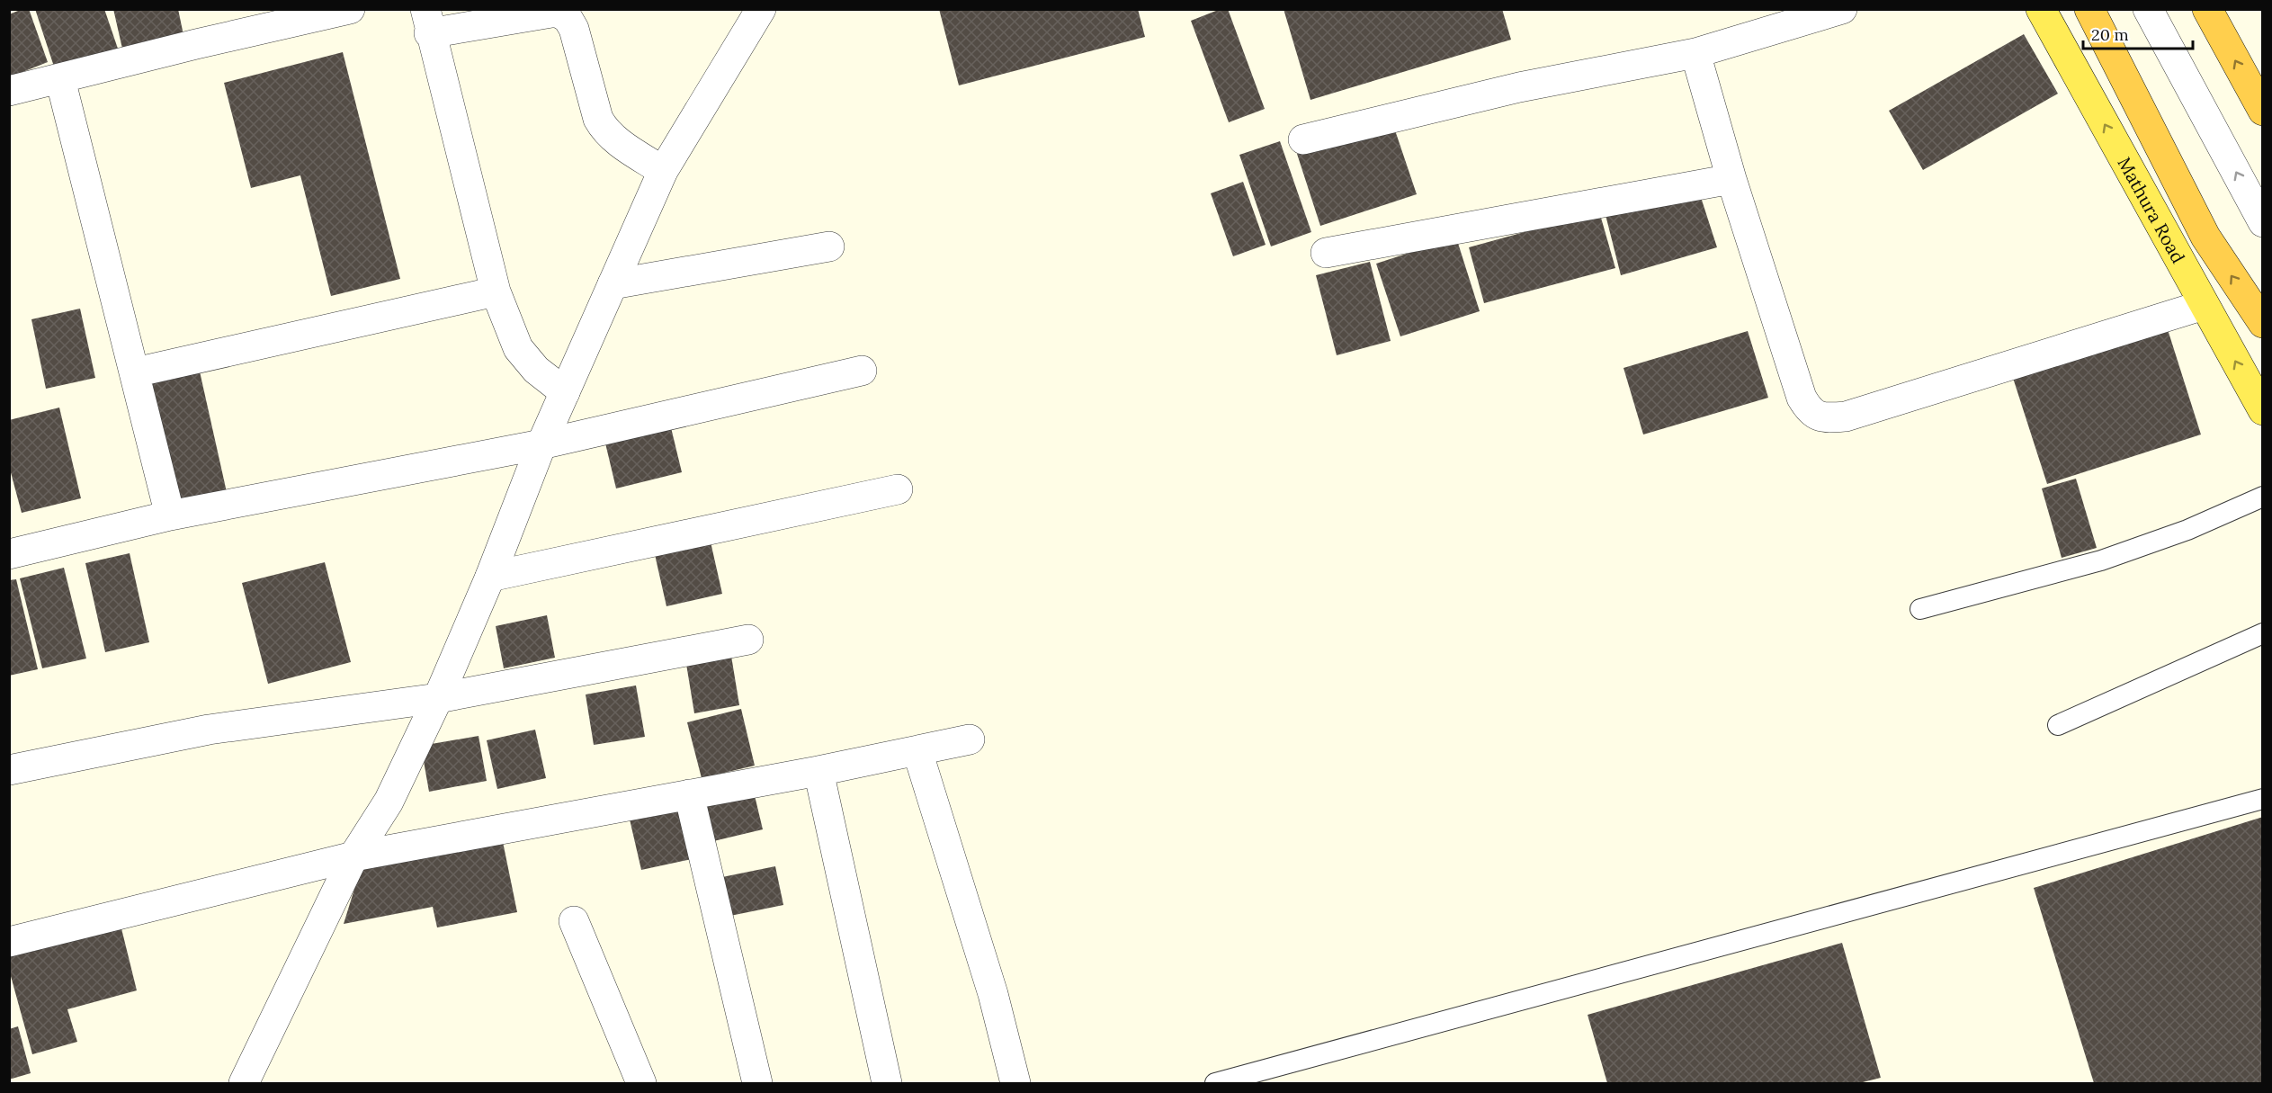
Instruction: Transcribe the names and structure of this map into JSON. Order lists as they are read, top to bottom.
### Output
{
  "streets": {
    "main road": ["Mathura Road"]
  },
  "one_way": ["Mathura Road"],
  "scale_bar": "20 m"
}
